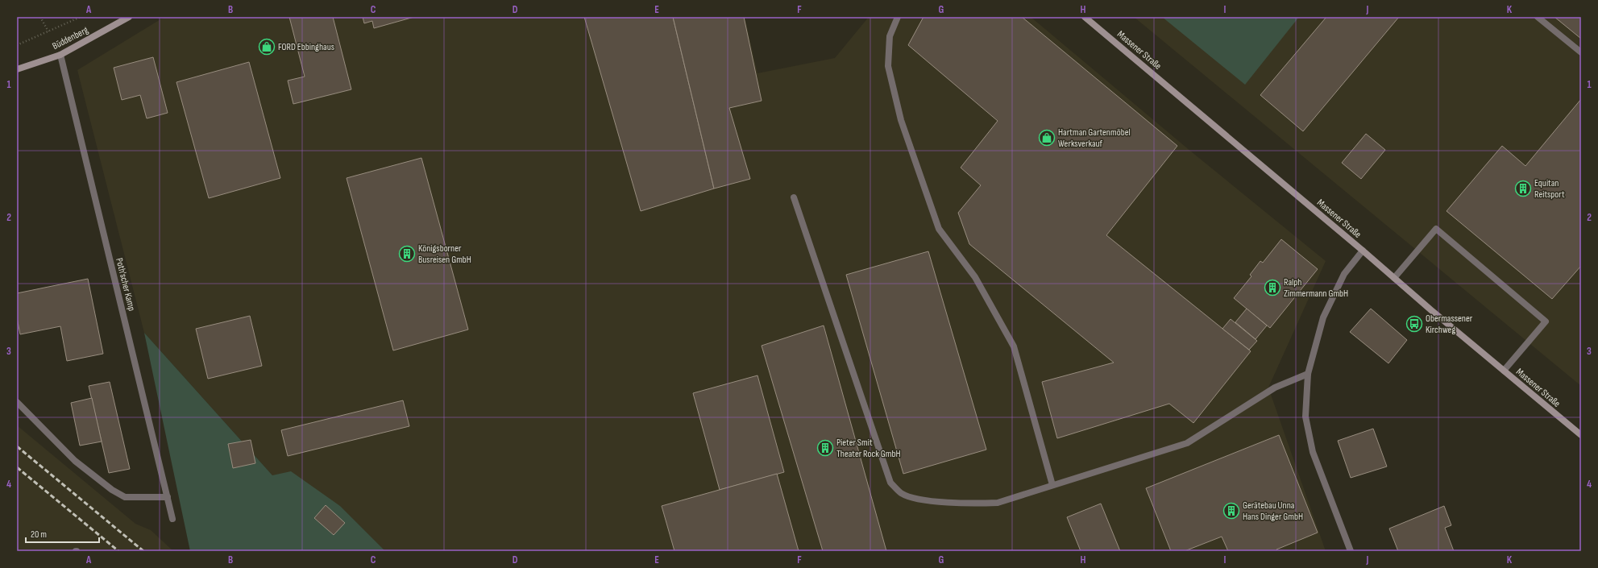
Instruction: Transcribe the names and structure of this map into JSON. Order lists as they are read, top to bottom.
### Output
{
  "streets": {
    "main road": ["Büddenberg", "Massener Straße"],
    "street": ["Poth'scher Kamp"]
  },
  "crossings": [
    ["Büddenberg", "Poth'scher Kamp"]
  ],
  "places": {
    "shop": ["FORD Ebbinghaus", "Hartman Gartenmöbel Werksverkauf"],
    "building": [
      "Equitan Reitsport",
      "Königsborner Busreisen GmbH",
      "Ralph Zimmermann GmbH",
      "Pieter Smit Theater Rock GmbH",
      "Gerätebau Unna Hans Dinger GmbH"
    ],
    "bus stop": ["Obermassener Kirchweg"]
  },
  "scale_bar": "20 m",
  "grid": {
    "columns": [
      "A",
      "B",
      "C",
      "D",
      "E",
      "F",
      "G",
      "H",
      "I",
      "J",
      "K"
    ],
    "rows": [
      "1",
      "2",
      "3",
      "4"
    ]
  }
}
